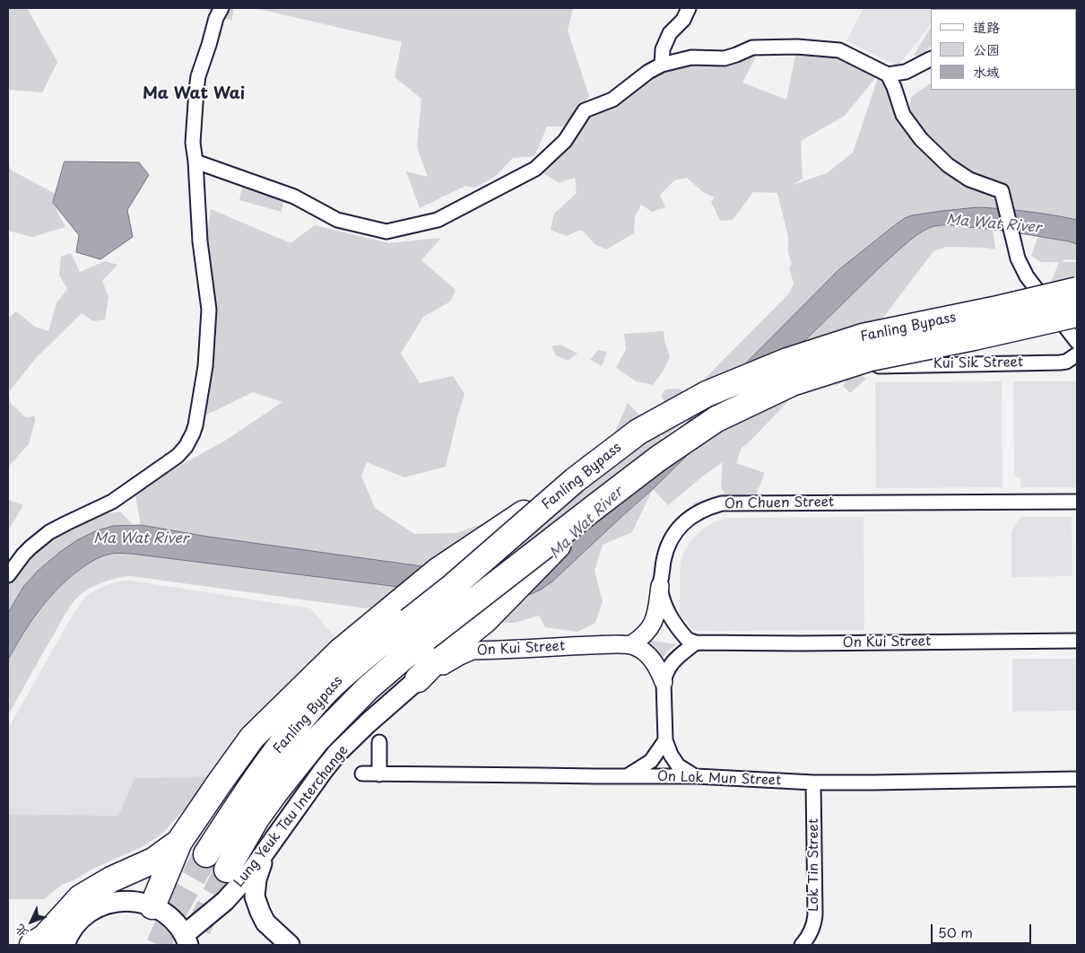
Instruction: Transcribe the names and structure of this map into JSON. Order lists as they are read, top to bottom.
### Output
{
  "streets": {
    "highway": ["Fanling Bypass"],
    "main road": ["Lung Yeuk Tau Interchange"],
    "street": [
      "Kui Sik Street",
      "On Chuen Street",
      "On Kui Street",
      "On Lok Mun Street",
      "Lok Tin Street"
    ]
  },
  "crossings": [
    ["On Chuen Street", "On Kui Street"],
    ["On Kui Street", "Lung Yeuk Tau Interchange"],
    ["On Lok Mun Street", "Lok Tin Street"]
  ],
  "districts": ["Ma Wat Wai"],
  "water": ["Ma Wat River"],
  "legend": ["道路", "公园", "水域"],
  "scale_bar": "50 m",
  "north": "bottom left"
}
